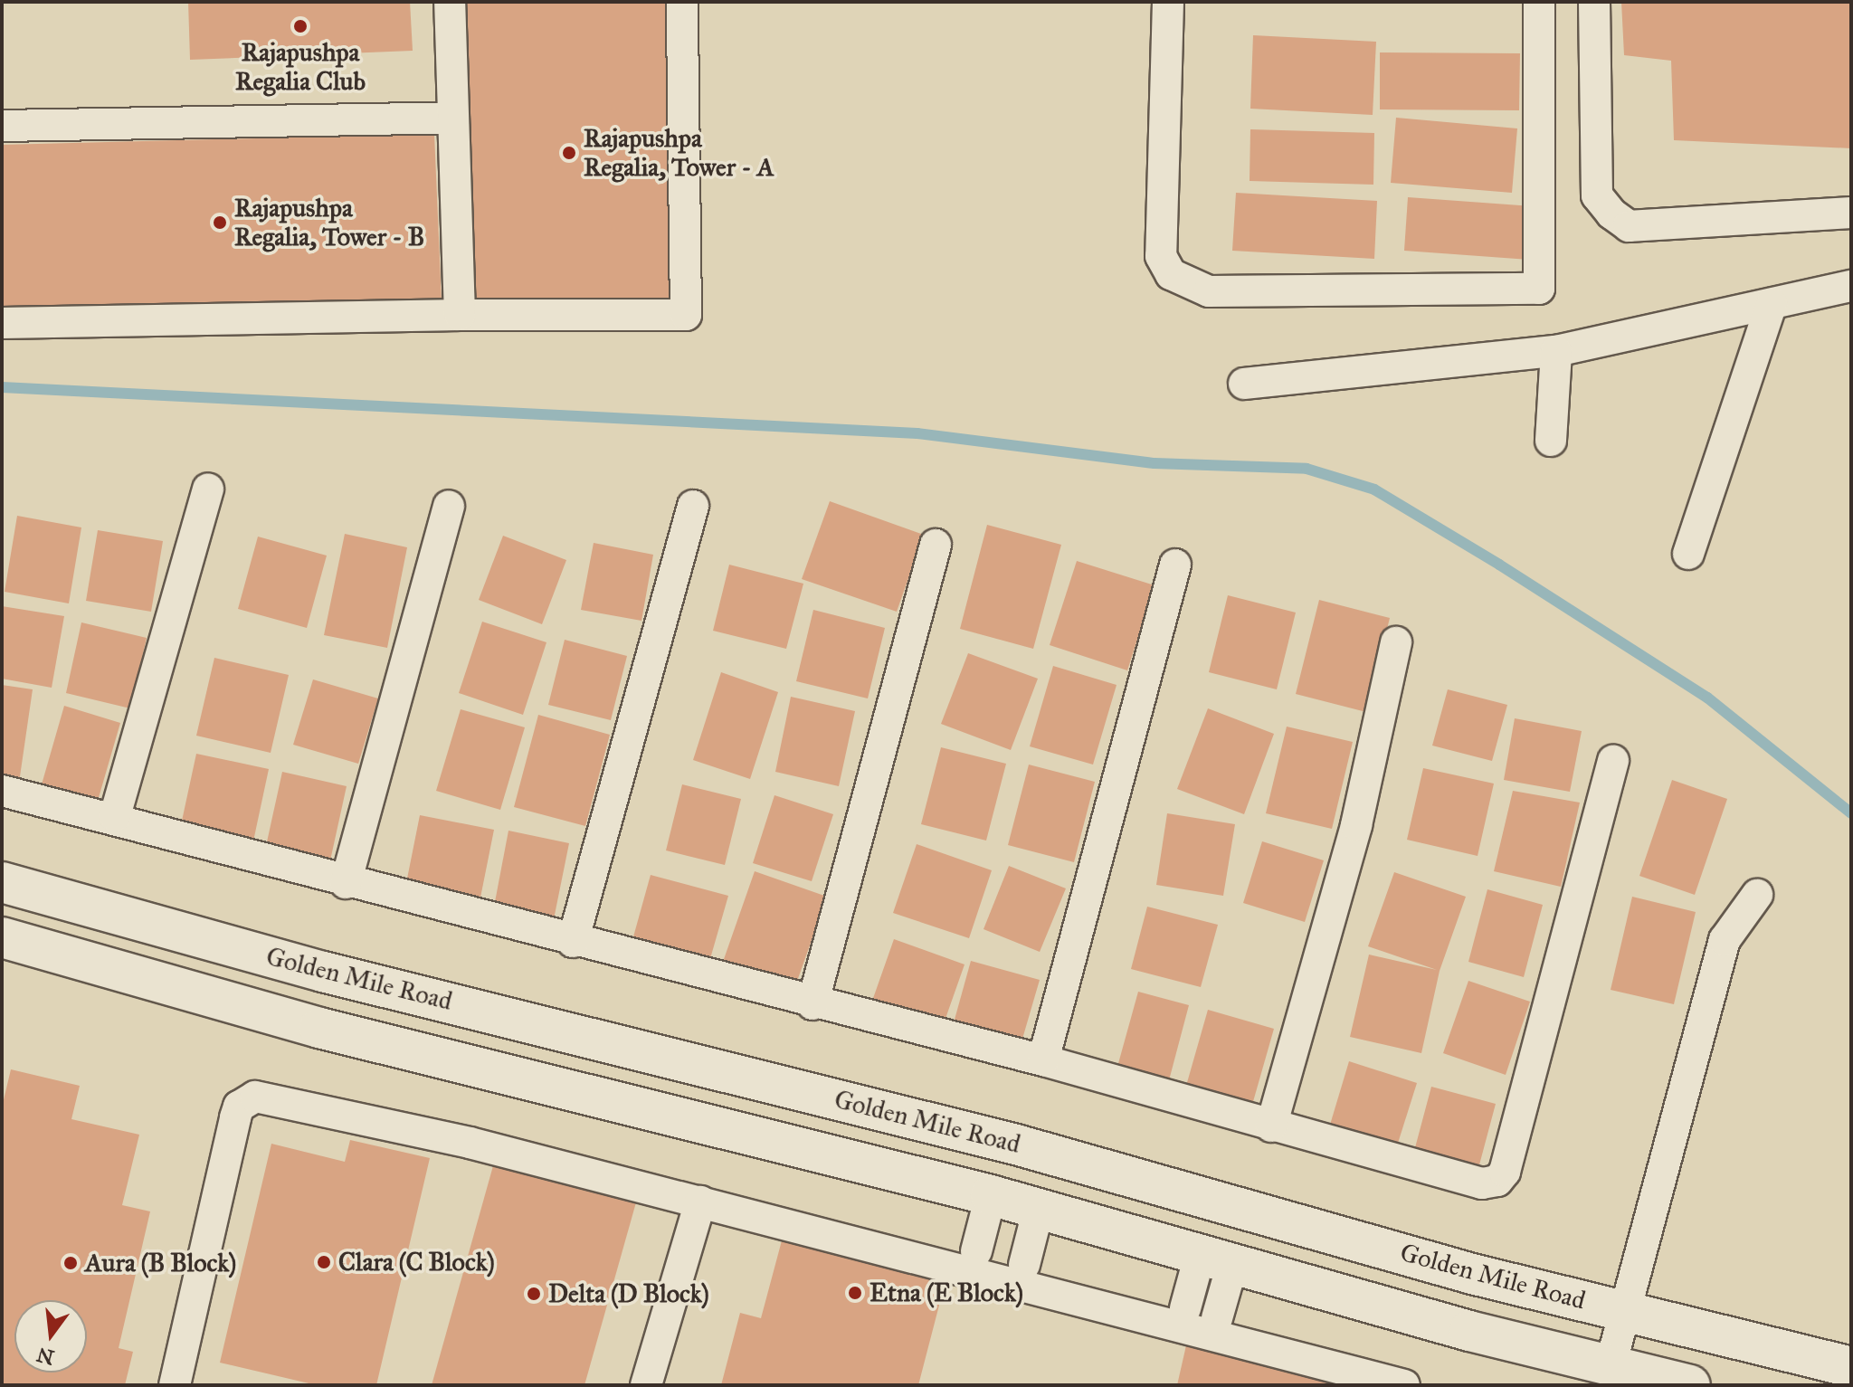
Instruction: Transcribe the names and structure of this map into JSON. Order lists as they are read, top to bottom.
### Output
{
  "streets": {
    "street": ["Golden Mile Road"]
  },
  "places": [
    "Rajapushpa Regalia Club",
    "Rajapushpa Regalia, Tower - A",
    "Rajapushpa Regalia, Tower - B",
    "Clara (C Block)",
    "Aura (B Block)",
    "Etna (E Block)",
    "Delta (D Block)"
  ],
  "north": "bottom"
}
